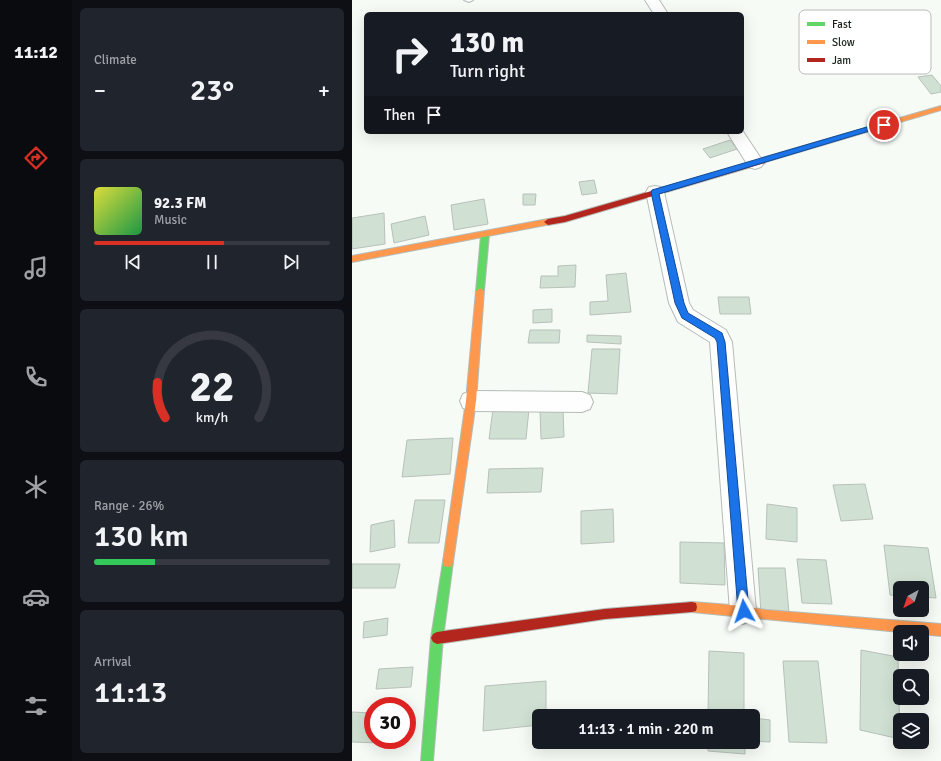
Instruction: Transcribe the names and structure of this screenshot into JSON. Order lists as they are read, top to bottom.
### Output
{
  "legend": ["Fast", "Slow", "Jam"],
  "north": "bottom left",
  "page": {
    "tabs": "11:12",
    "tile": [
      "Climate",
      ["Range · 26%", "130 km"],
      ["Arrival", "11:13"]
    ],
    "turn": ["130 m", "Turn right"],
    "heat": ["−", "23°", "+"],
    "then": "Then",
    "song": ["92.3 FM", "Music"],
    "limit": "30",
    "trip": "11:13 · 1 min · 220 m",
    "gauge": ["22", "km/h"]
  }
}
